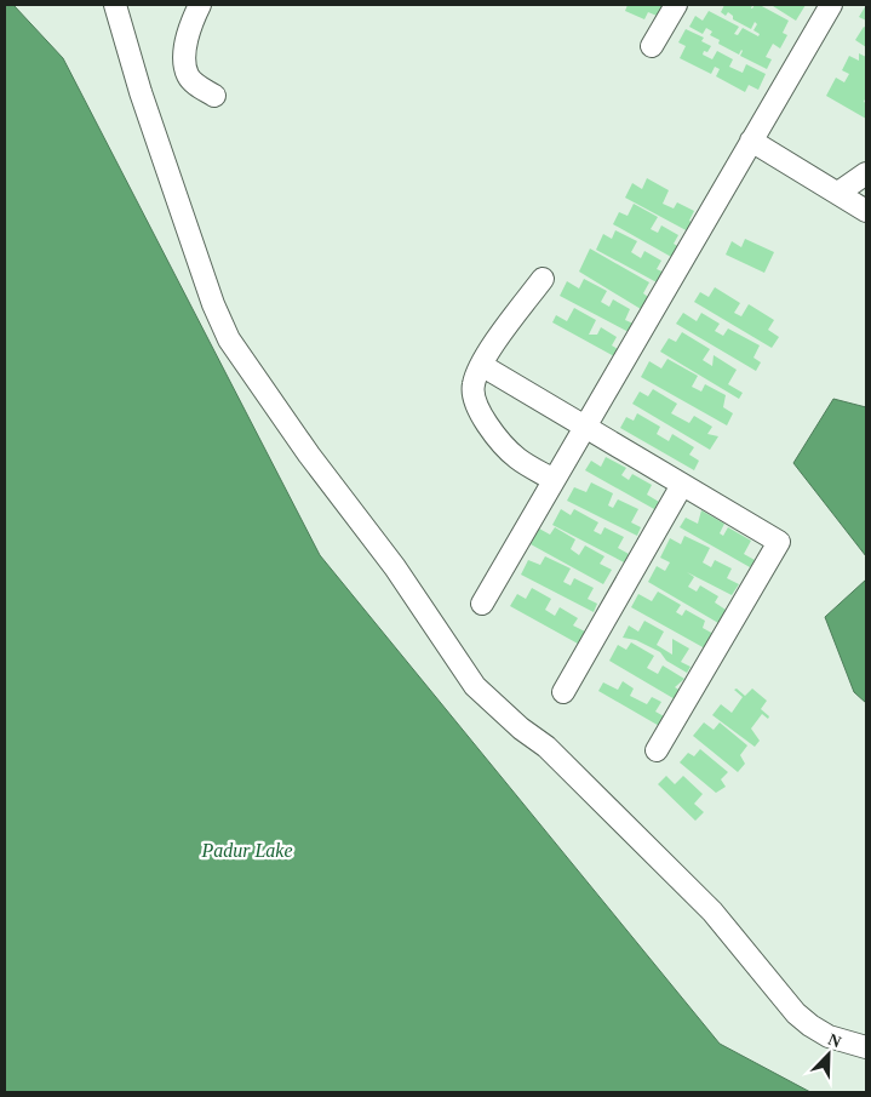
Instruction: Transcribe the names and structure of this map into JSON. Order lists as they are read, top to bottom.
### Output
{
  "water": ["Padur Lake"],
  "north": "top right"
}
